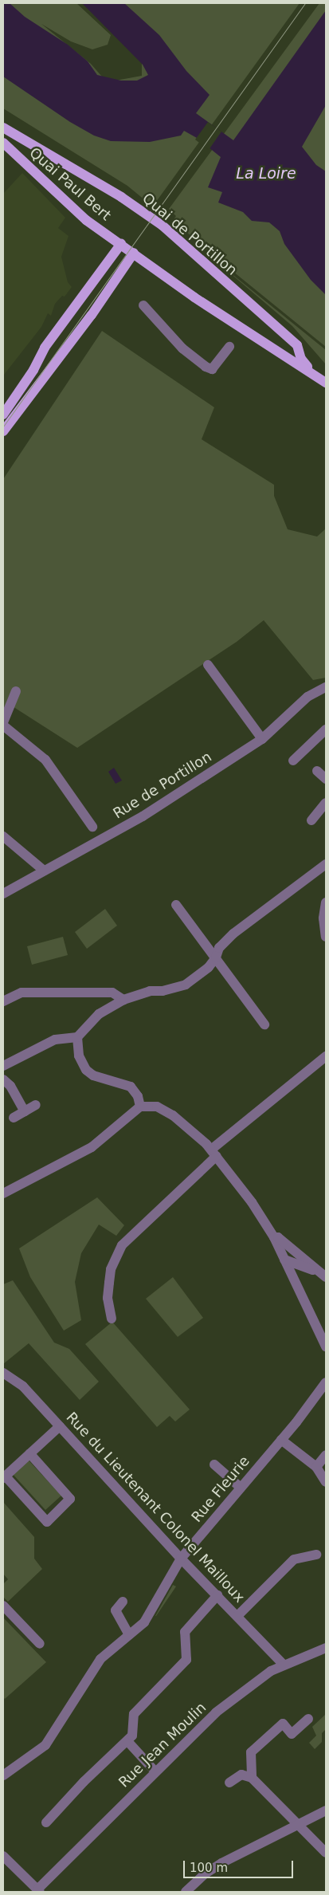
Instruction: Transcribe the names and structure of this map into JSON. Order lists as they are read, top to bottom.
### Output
{
  "streets": {
    "main road": ["Quai Paul Bert", "Quai de Portillon"],
    "street": [
      "Rue de Portillon",
      "Rue Fleurie",
      "Rue du Lieutenant Colonel Mailloux",
      "Rue Jean Moulin"
    ]
  },
  "crossings": [
    ["Quai Paul Bert", "Quai de Portillon"],
    ["Rue Fleurie", "Rue du Lieutenant Colonel Mailloux"],
    ["Rue du Lieutenant Colonel Mailloux", "Rue Jean Moulin"]
  ],
  "water": ["La Loire"],
  "scale_bar": "100 m"
}
